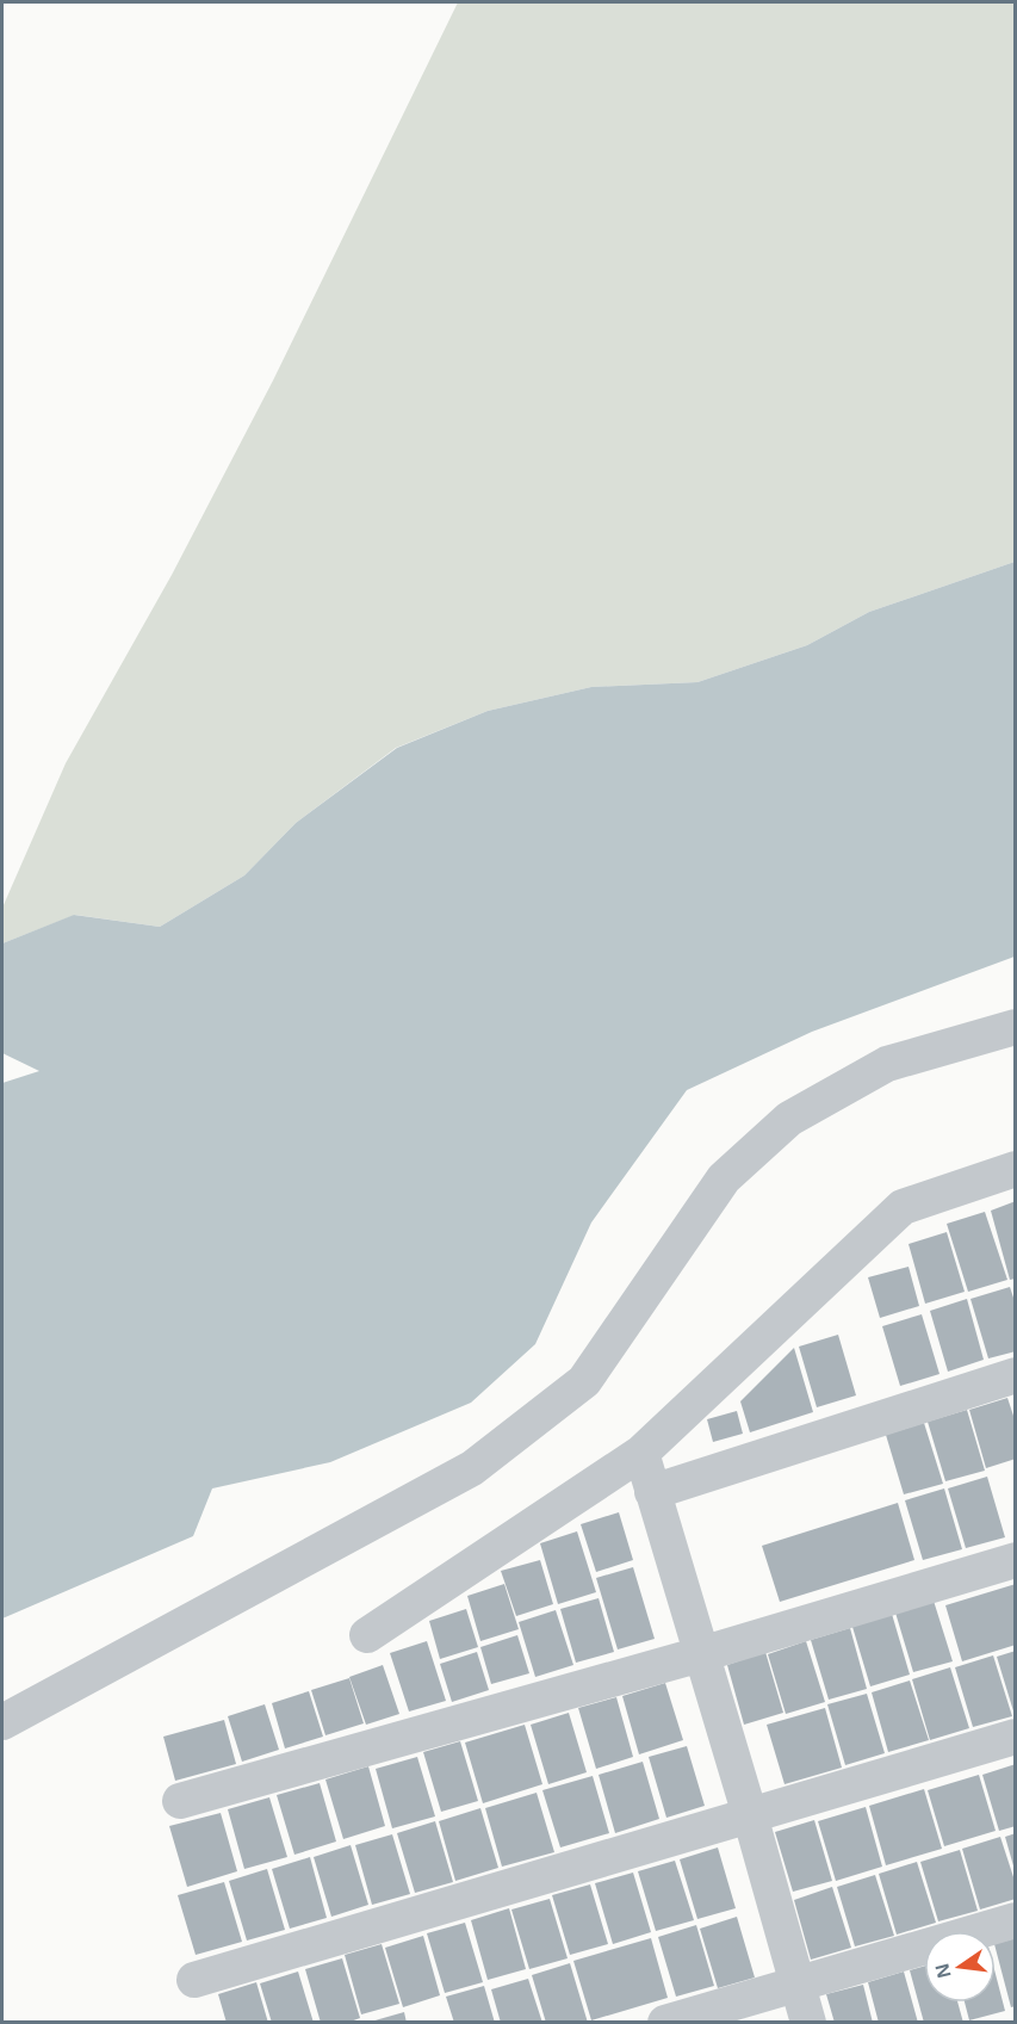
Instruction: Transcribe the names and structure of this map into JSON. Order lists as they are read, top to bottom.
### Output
{
  "north": "left"
}
